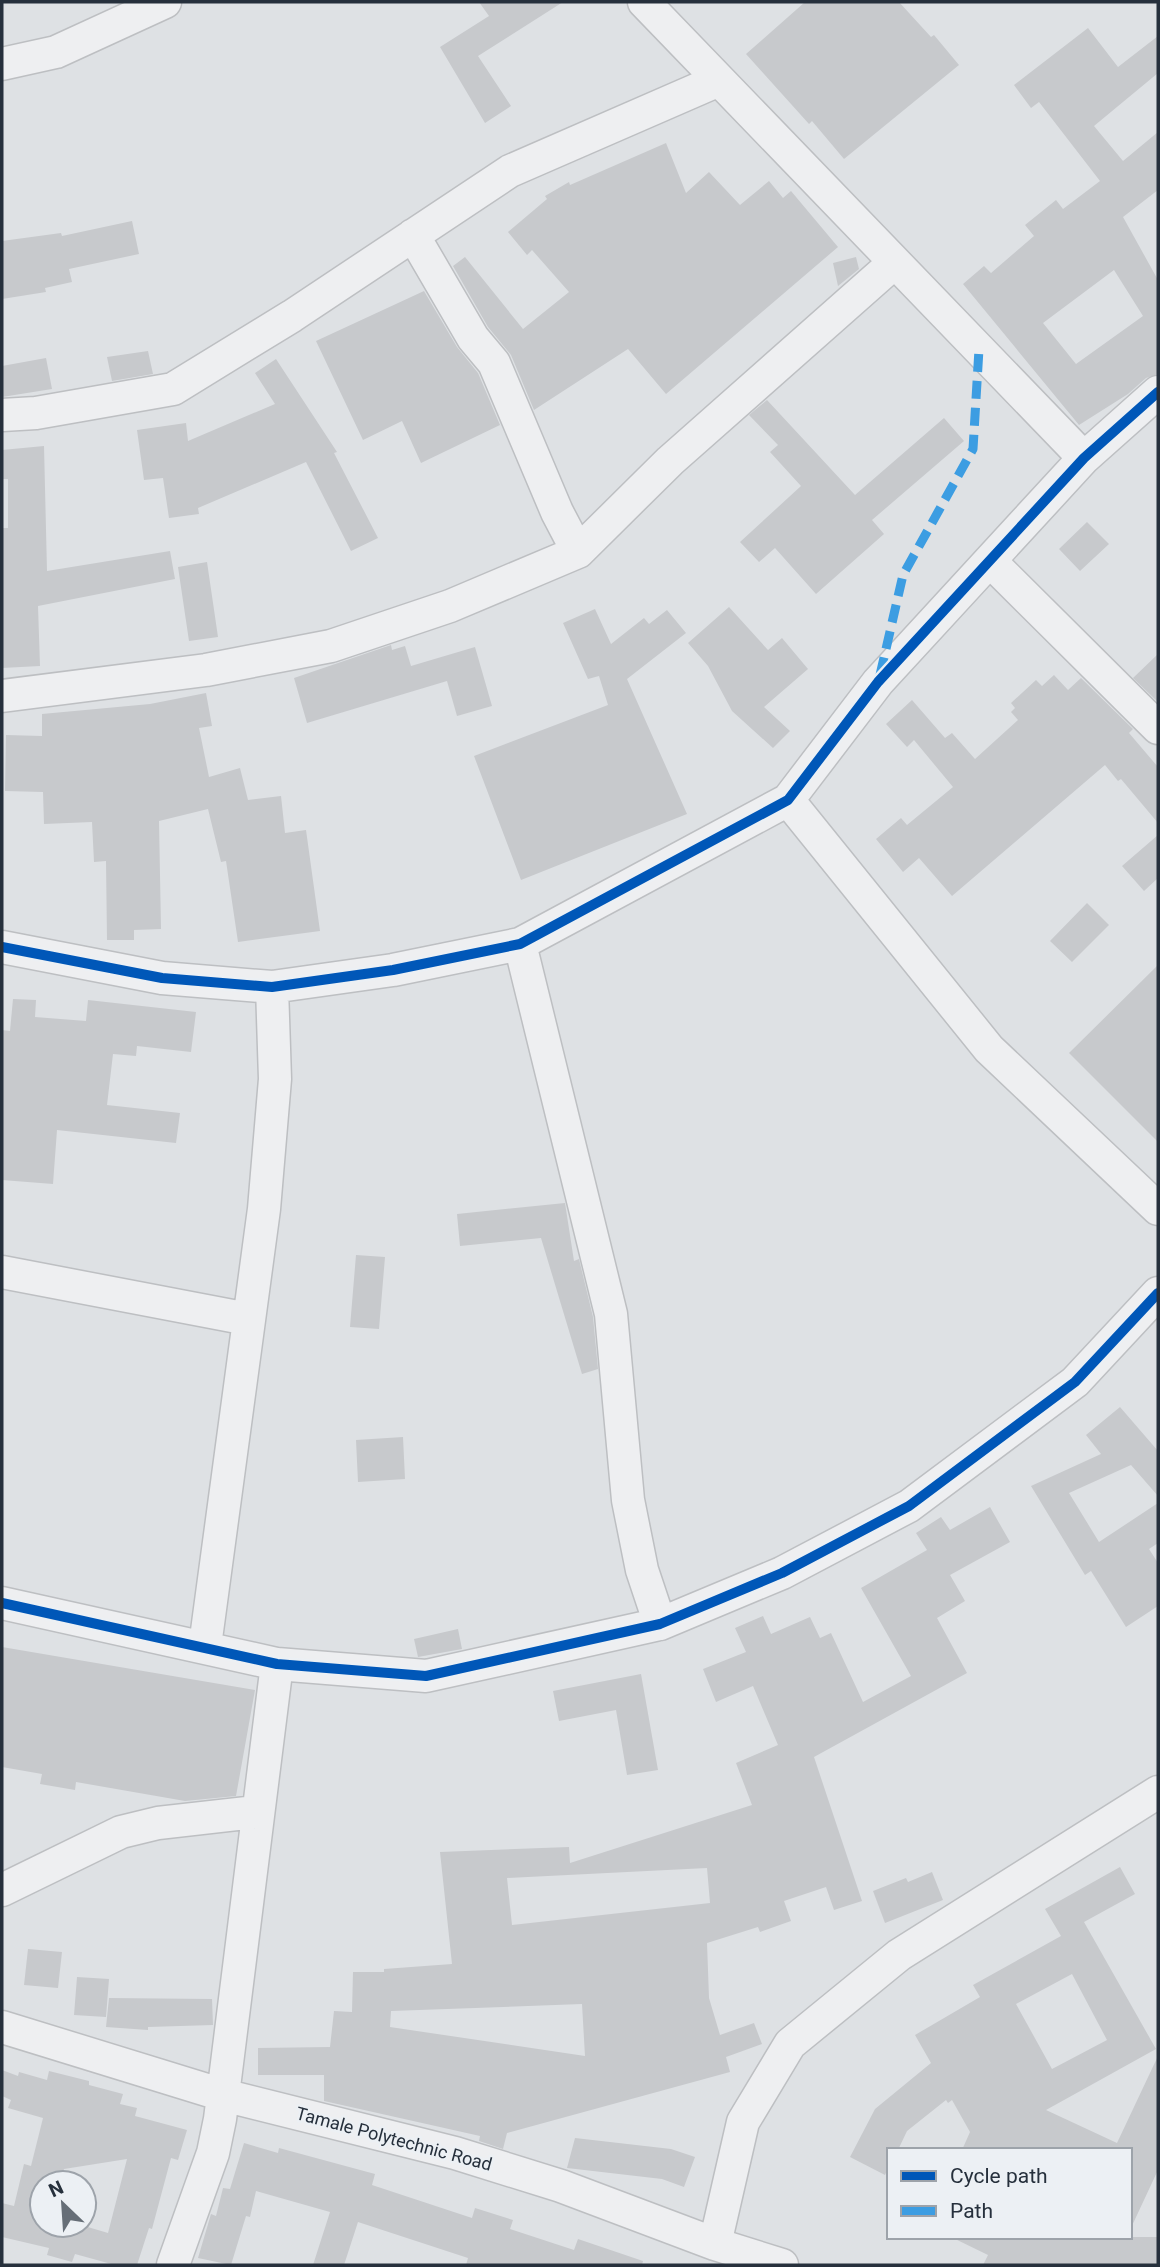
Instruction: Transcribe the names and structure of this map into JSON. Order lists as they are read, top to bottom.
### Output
{
  "streets": {
    "street": ["Tamale Polytechnic Road"]
  },
  "legend": ["Cycle path", "Path"],
  "north": "top left"
}
